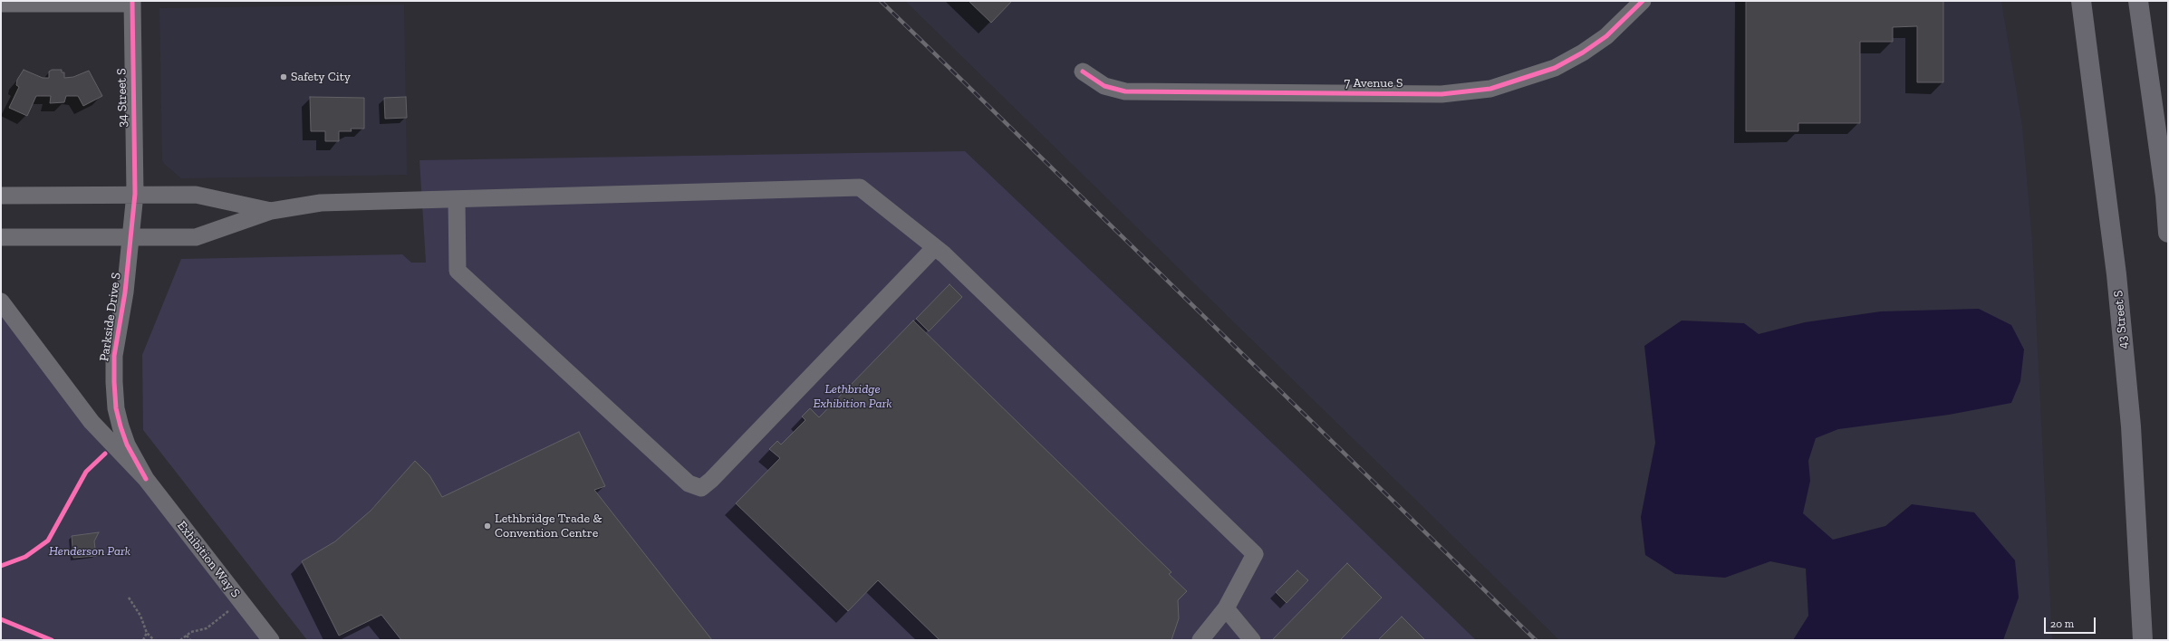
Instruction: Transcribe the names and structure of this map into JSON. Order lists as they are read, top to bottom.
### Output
{
  "streets": {
    "highway": ["43 Street S"],
    "street": [
      "7 Avenue S",
      "34 Street S",
      "Parkside Drive S",
      "Exhibition Way S"
    ]
  },
  "crossings": [
    ["34 Street S", "Parkside Drive S"],
    ["Parkside Drive S", "Exhibition Way S"]
  ],
  "parks": ["Lethbridge Exhibition Park", "Henderson Park"],
  "places": ["Safety City", "Lethbridge Trade & Convention Centre"],
  "scale_bar": "20 m"
}
